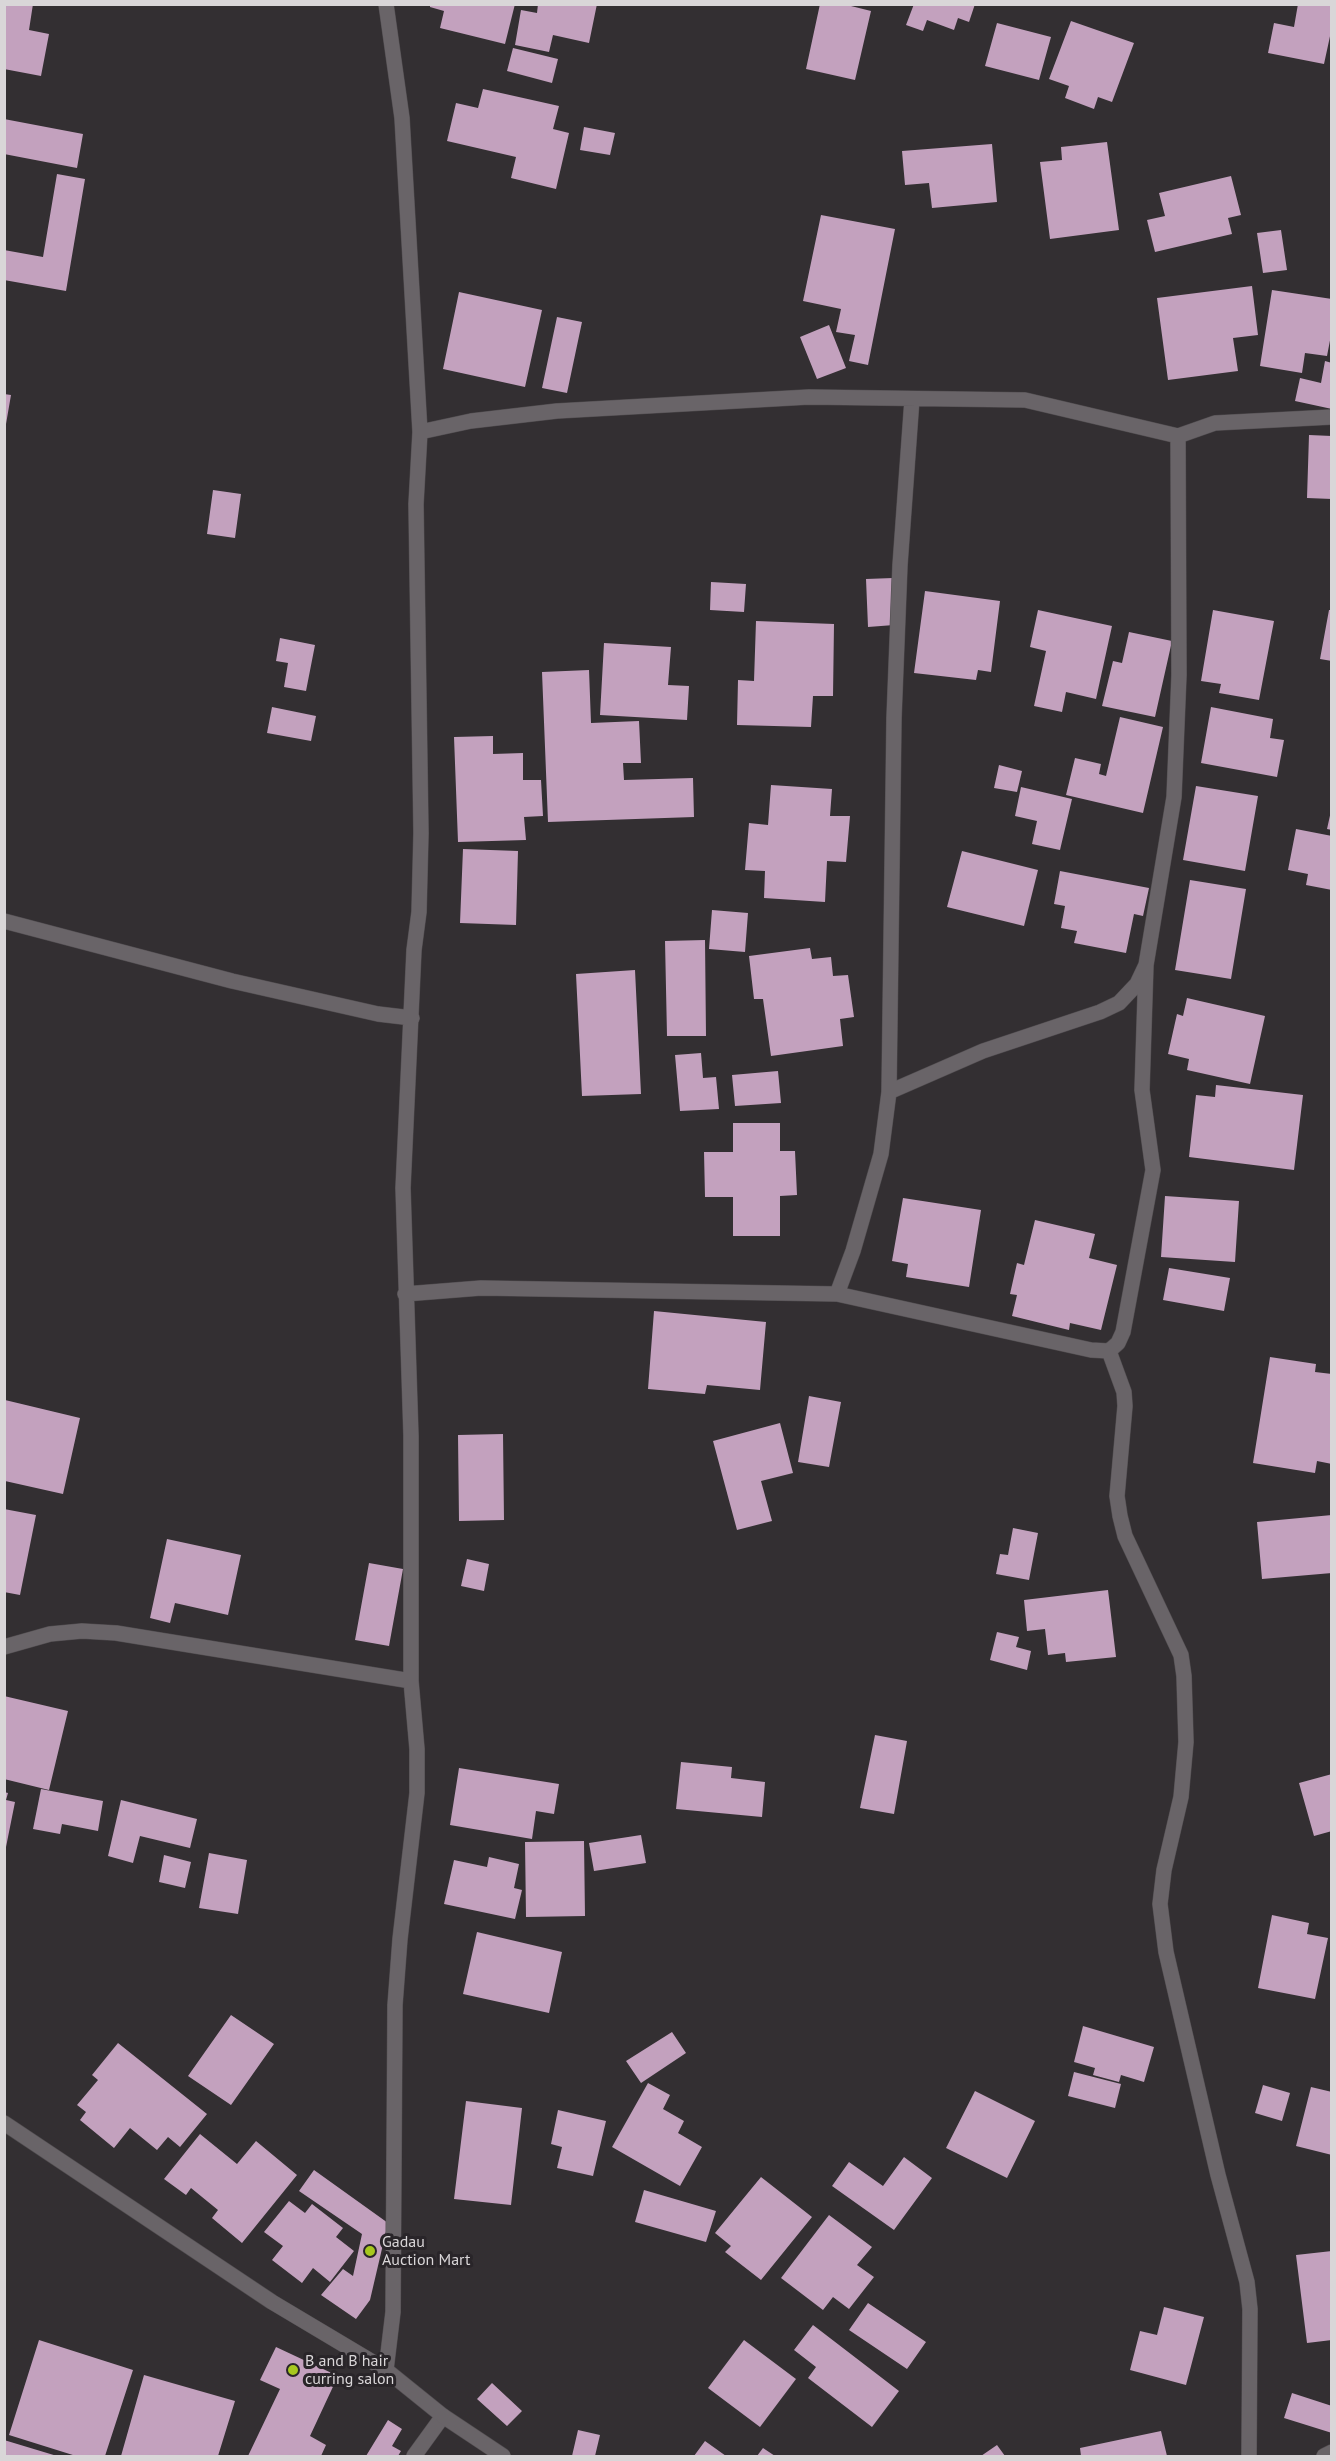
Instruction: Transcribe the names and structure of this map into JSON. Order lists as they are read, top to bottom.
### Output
{
  "places": ["Gadau Auction Mart", "B and B hair curring salon"]
}
